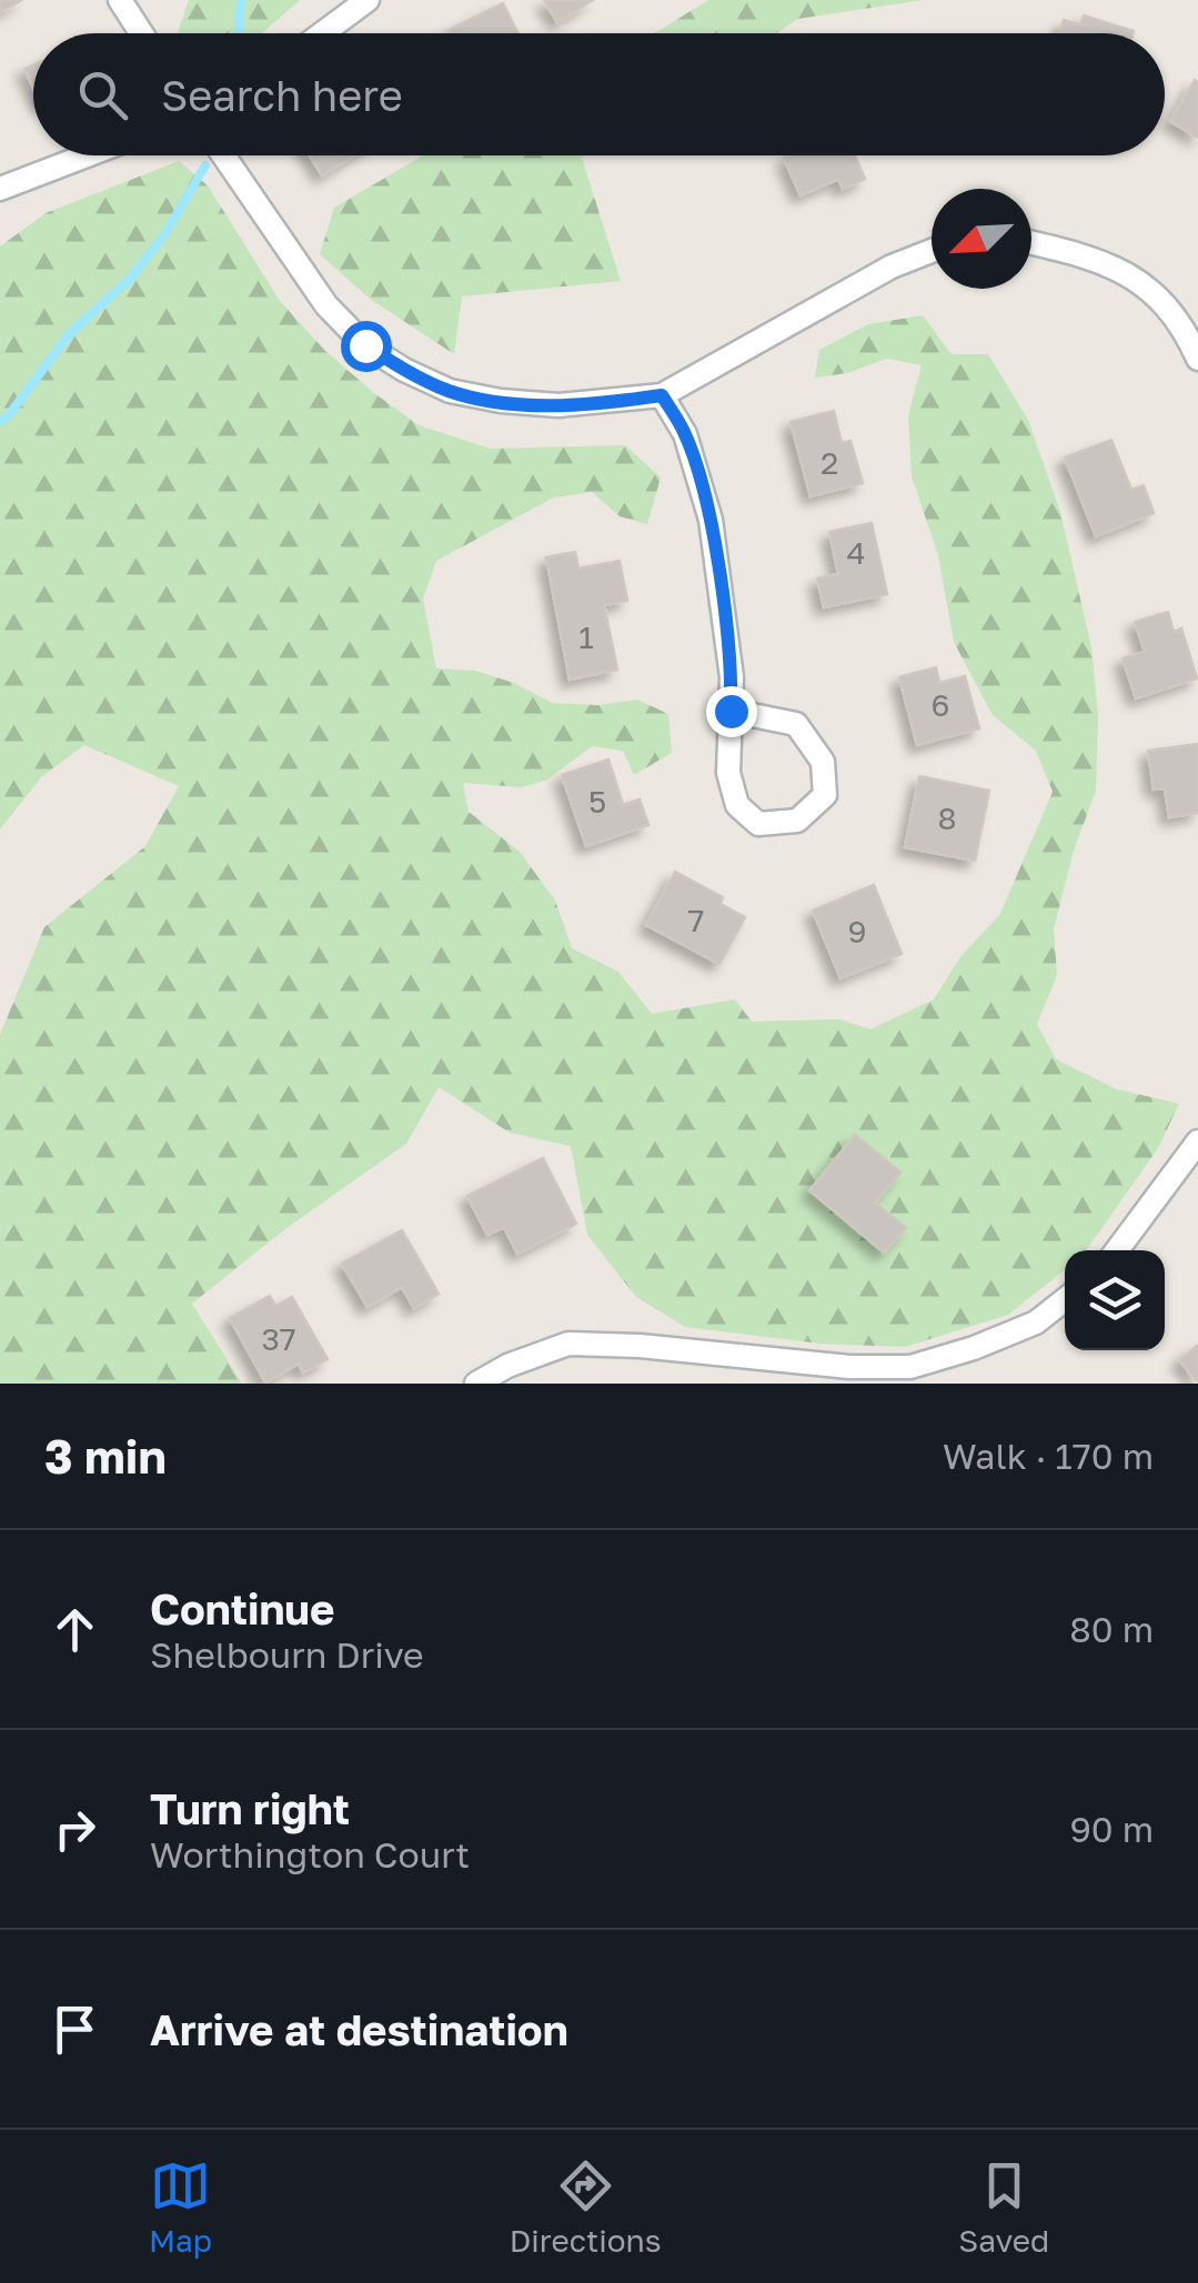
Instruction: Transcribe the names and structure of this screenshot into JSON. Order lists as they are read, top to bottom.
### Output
{
  "house_numbers": [
    "2",
    "4",
    "1",
    "6",
    "5",
    "8",
    "7",
    "9",
    "37"
  ],
  "north": "bottom left",
  "page": {
    "search": "Search here",
    "heading": ["3 min", "Walk · 170 m"],
    "list": [
      ["Continue", "Shelbourn Drive", "80 m"],
      ["Turn right", "Worthington Court", "90 m"],
      "Arrive at destination"
    ],
    "nav": ["Map", "Directions", "Saved"]
  }
}
